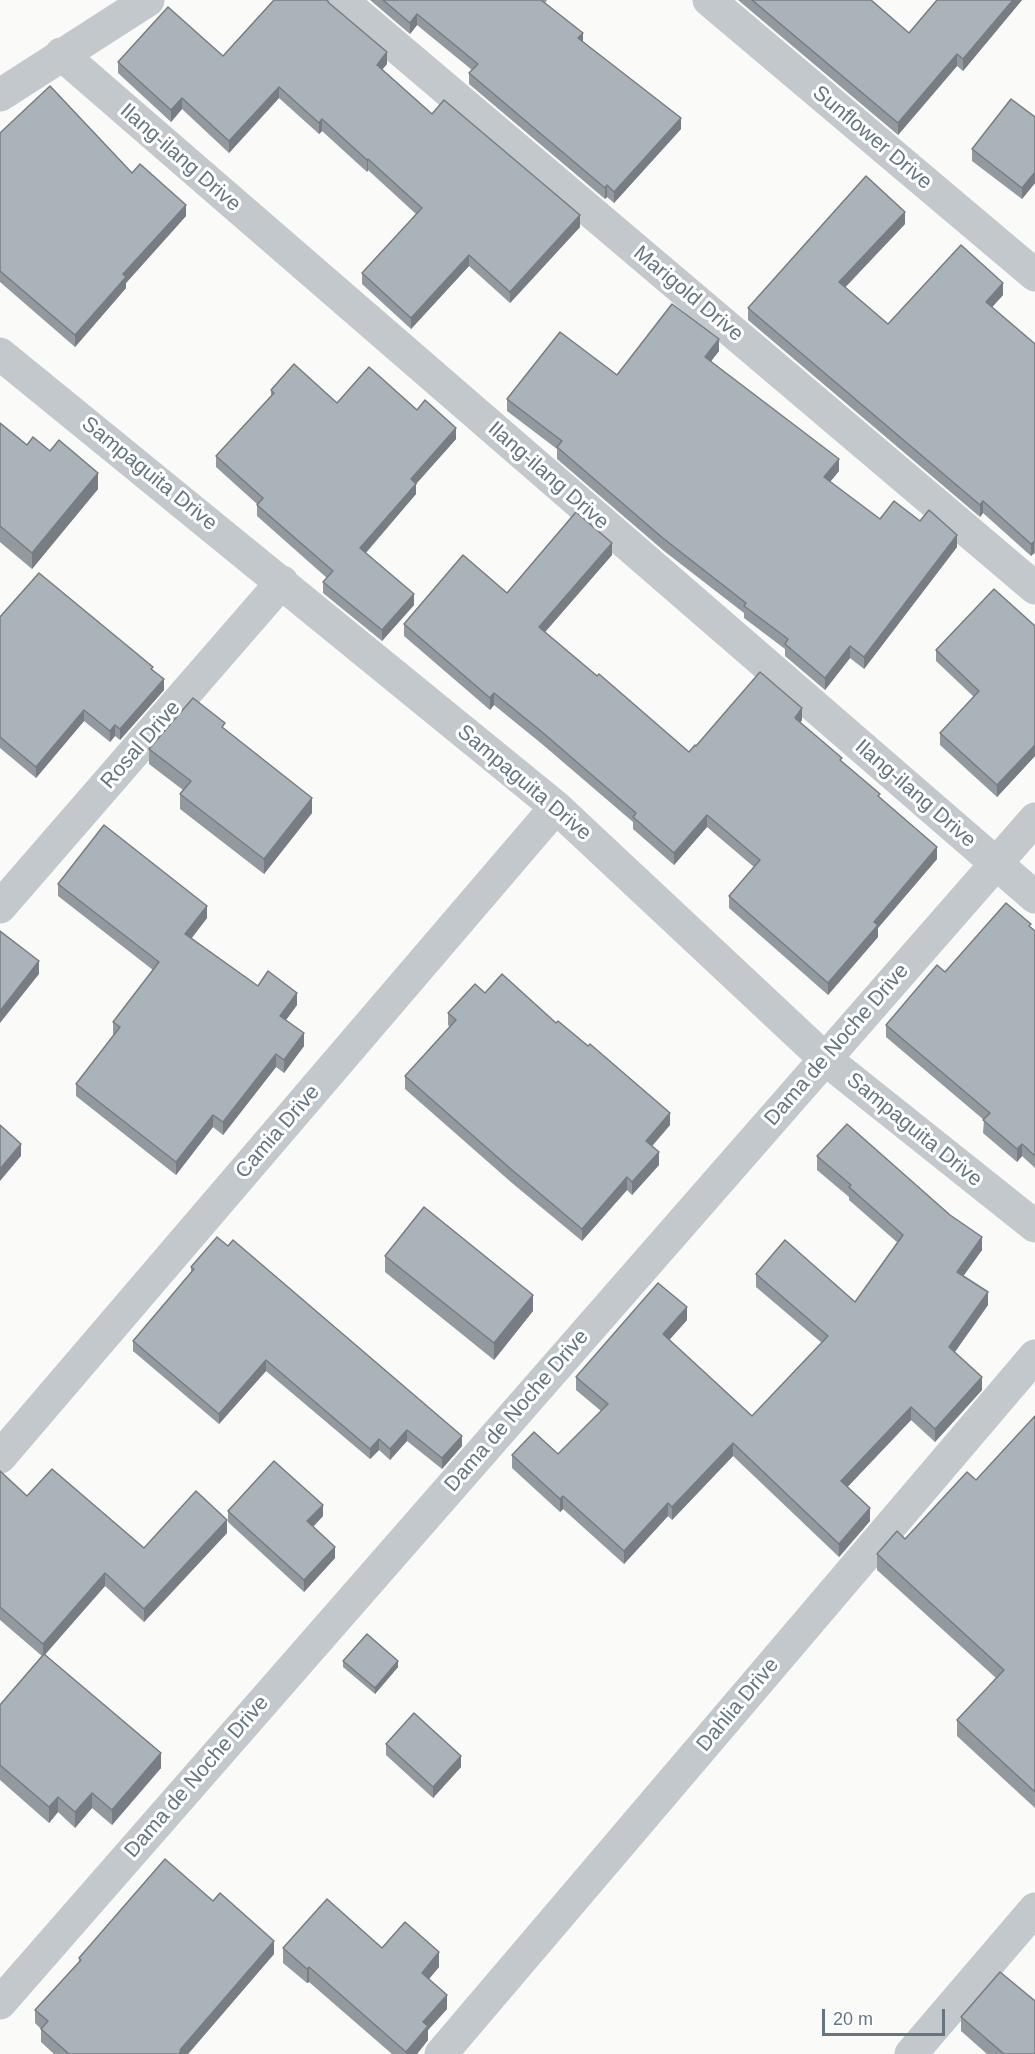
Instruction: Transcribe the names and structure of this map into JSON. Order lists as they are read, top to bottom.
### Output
{
  "streets": {
    "street": [
      "Sunflower Drive",
      "Ilang-ilang Drive",
      "Marigold Drive",
      "Sampaguita Drive",
      "Rosal Drive",
      "Dama de Noche Drive",
      "Camia Drive",
      "Dahlia Drive"
    ]
  },
  "crossings": [
    ["Ilang-ilang Drive", "Dama de Noche Drive"],
    ["Sampaguita Drive", "Rosal Drive"],
    ["Sampaguita Drive", "Dama de Noche Drive"],
    ["Sampaguita Drive", "Camia Drive"]
  ],
  "scale_bar": "20 m"
}
